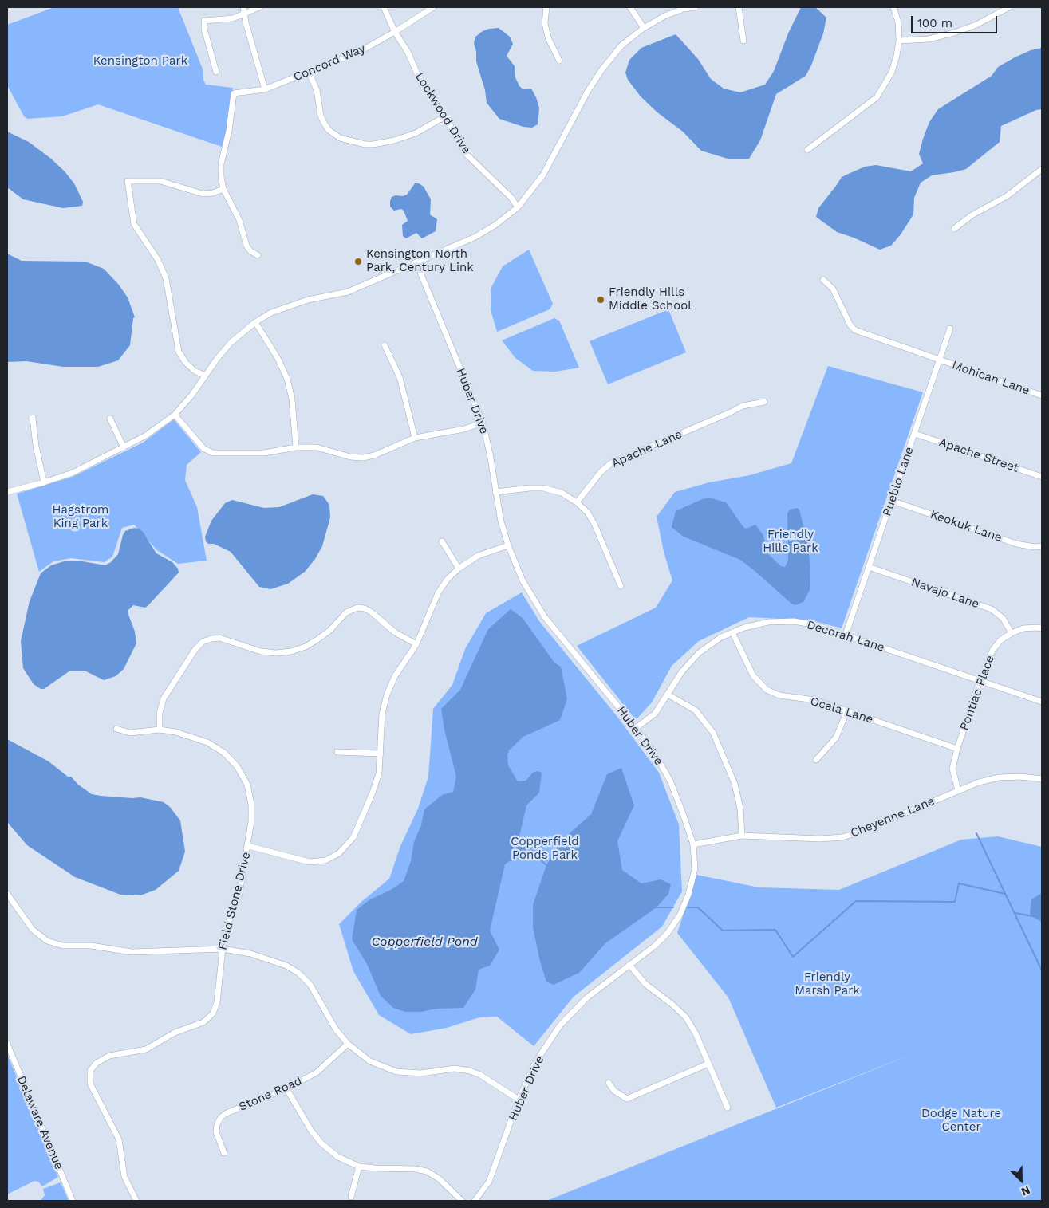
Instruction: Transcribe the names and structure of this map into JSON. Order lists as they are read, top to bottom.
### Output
{
  "streets": {
    "street": [
      "Concord Way",
      "Lockwood Drive",
      "Mohican Lane",
      "Huber Drive",
      "Apache Lane",
      "Apache Street",
      "Pueblo Lane",
      "Keokuk Lane",
      "Navajo Lane",
      "Decorah Lane",
      "Pontiac Place",
      "Ocala Lane",
      "Cheyenne Lane",
      "Field Stone Drive",
      "Stone Road",
      "Delaware Avenue"
    ]
  },
  "crossings": [
    ["Concord Way", "Lockwood Drive"],
    ["Mohican Lane", "Pueblo Lane"],
    ["Huber Drive", "Decorah Lane"],
    ["Huber Drive", "Cheyenne Lane"],
    ["Apache Street", "Pueblo Lane"],
    ["Pueblo Lane", "Keokuk Lane"],
    ["Pueblo Lane", "Navajo Lane"],
    ["Pueblo Lane", "Decorah Lane"],
    ["Navajo Lane", "Pontiac Place"],
    ["Decorah Lane", "Pontiac Place"],
    ["Decorah Lane", "Ocala Lane"],
    ["Pontiac Place", "Ocala Lane"],
    ["Pontiac Place", "Cheyenne Lane"]
  ],
  "water": ["Copperfield Pond"],
  "parks": [
    "Kensington Park",
    "Hagstrom King Park",
    "Friendly Hills Park",
    "Copperfield Ponds Park",
    "Friendly Marsh Park",
    "Dodge Nature Center"
  ],
  "places": ["Kensington North Park, Century Link", "Friendly Hills Middle School"],
  "scale_bar": "100 m",
  "north": "bottom right"
}
